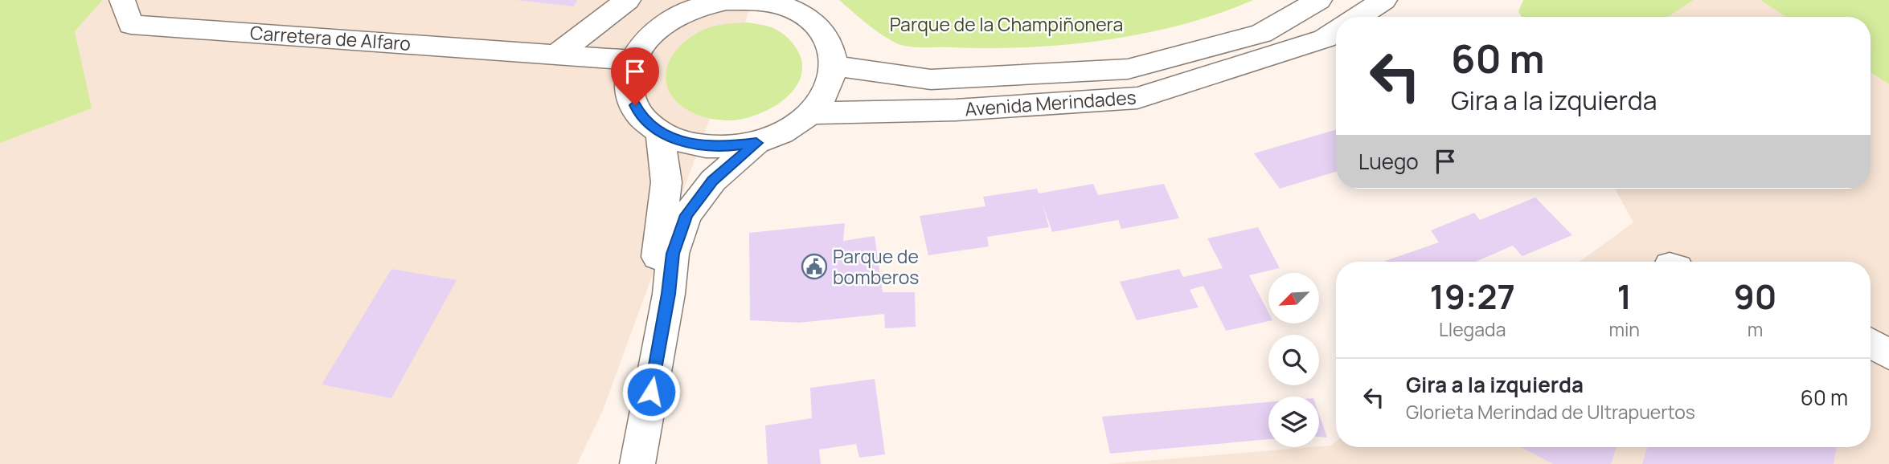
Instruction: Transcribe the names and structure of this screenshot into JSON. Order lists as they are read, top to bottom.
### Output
{
  "streets": {
    "main road": ["Carretera de Alfaro", "Avenida Merindades"]
  },
  "crossings": [
    ["Carretera de Alfaro", "Avenida Merindades"]
  ],
  "parks": ["Parque de la Champiñonera"],
  "places": {
    "public building": ["Parque de bomberos"]
  },
  "north": "bottom left",
  "page": {
    "turn": ["60 m", "Gira a la izquierda"],
    "then": "Luego",
    "eta": [
      "19:27",
      "Llegada",
      "1",
      "min",
      "90",
      "m"
    ],
    "list": [
      {
        "name": "Gira a la izquierda",
        "note": "Glorieta Merindad de Ultrapuertos",
        "value": "60 m"
      }
    ]
  }
}
